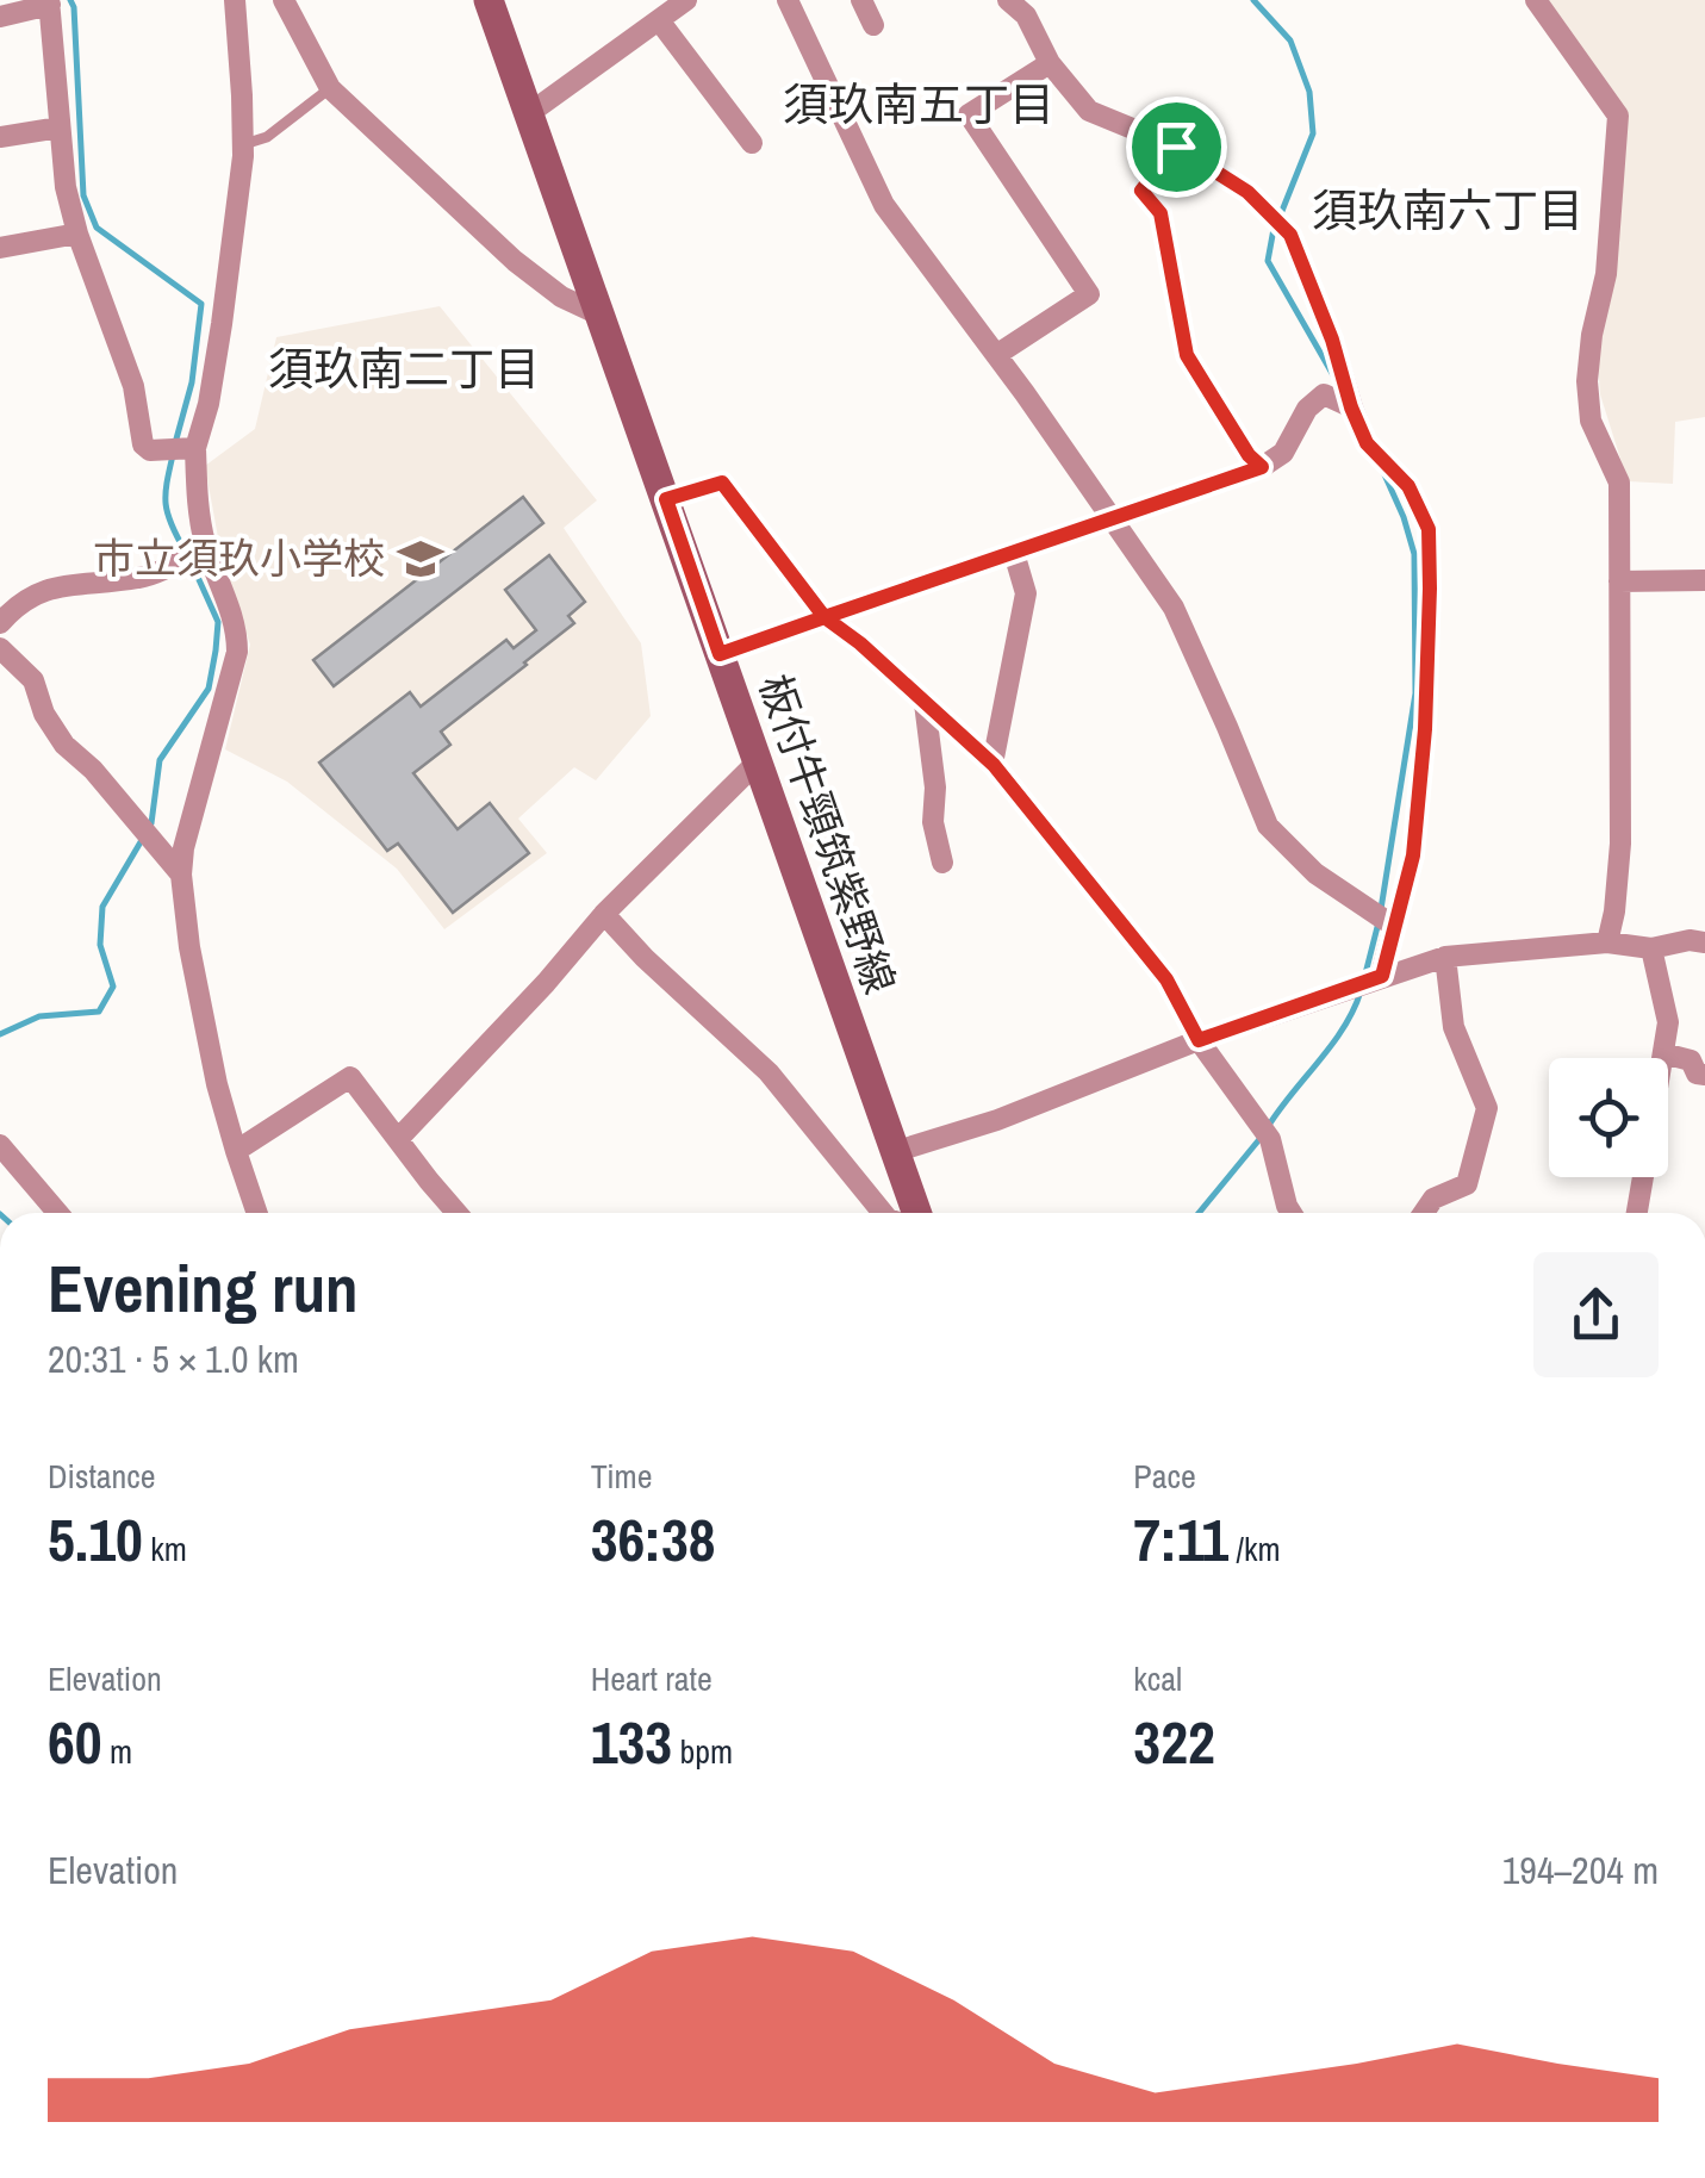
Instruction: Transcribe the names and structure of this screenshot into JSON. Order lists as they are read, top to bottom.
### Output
{
  "streets": {
    "main road": ["板付牛頸筑紫野線"]
  },
  "districts": ["須玖南五丁目", "須玖南六丁目", "須玖南二丁目"],
  "places": {
    "school or university": ["市立須玖小学校"]
  },
  "page": {
    "heading": ["Evening run", "20:31 · 5 × 1.0 km"],
    "stats": [
      ["Distance", "5.10 km"],
      ["Time", "36:38"],
      ["Pace", "7:11 /km"],
      ["Elevation", "60 m"],
      ["Heart rate", "133 bpm"],
      ["kcal", "322"]
    ],
    "chart": ["Elevation", "194–204 m"]
  }
}
